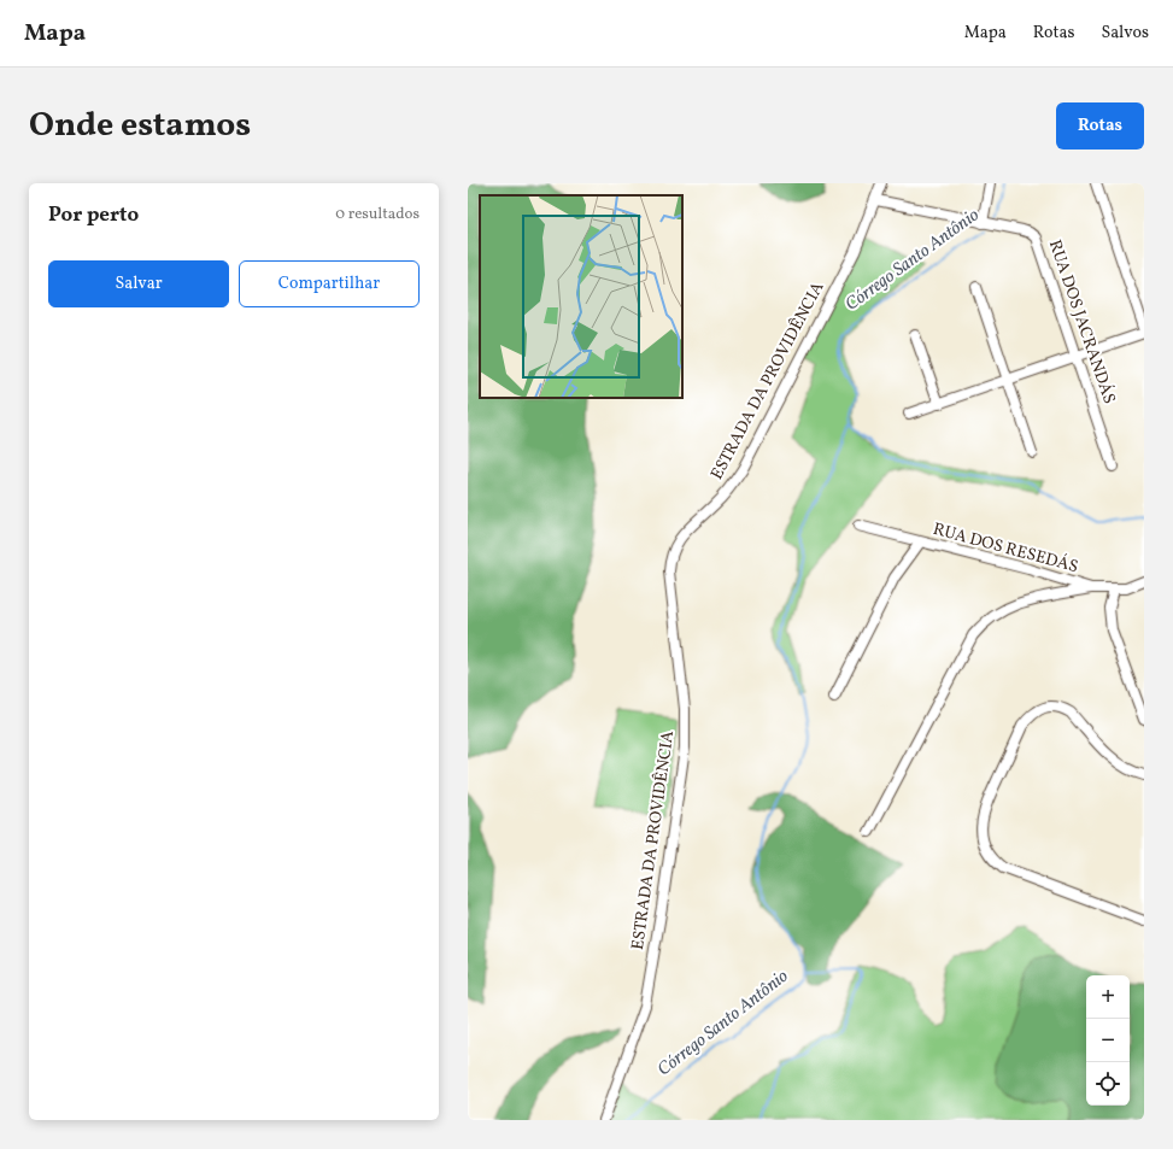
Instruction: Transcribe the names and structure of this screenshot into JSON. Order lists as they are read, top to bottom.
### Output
{
  "streets": {
    "street": ["RUA DOS JACRANDÁS", "ESTRADA DA PROVIDÊNCIA", "RUA DOS RESEDÁS"]
  },
  "water": ["Córrego Santo Antônio"],
  "page": {
    "header": "Mapa",
    "nav": ["Mapa", "Rotas", "Salvos"],
    "title": "Onde estamos",
    "buttons": [
      "Rotas",
      ["Salvar", "Compartilhar"]
    ],
    "heading": ["Por perto", "0 resultados"],
    "map_buttons": ["+", "−"]
  }
}
